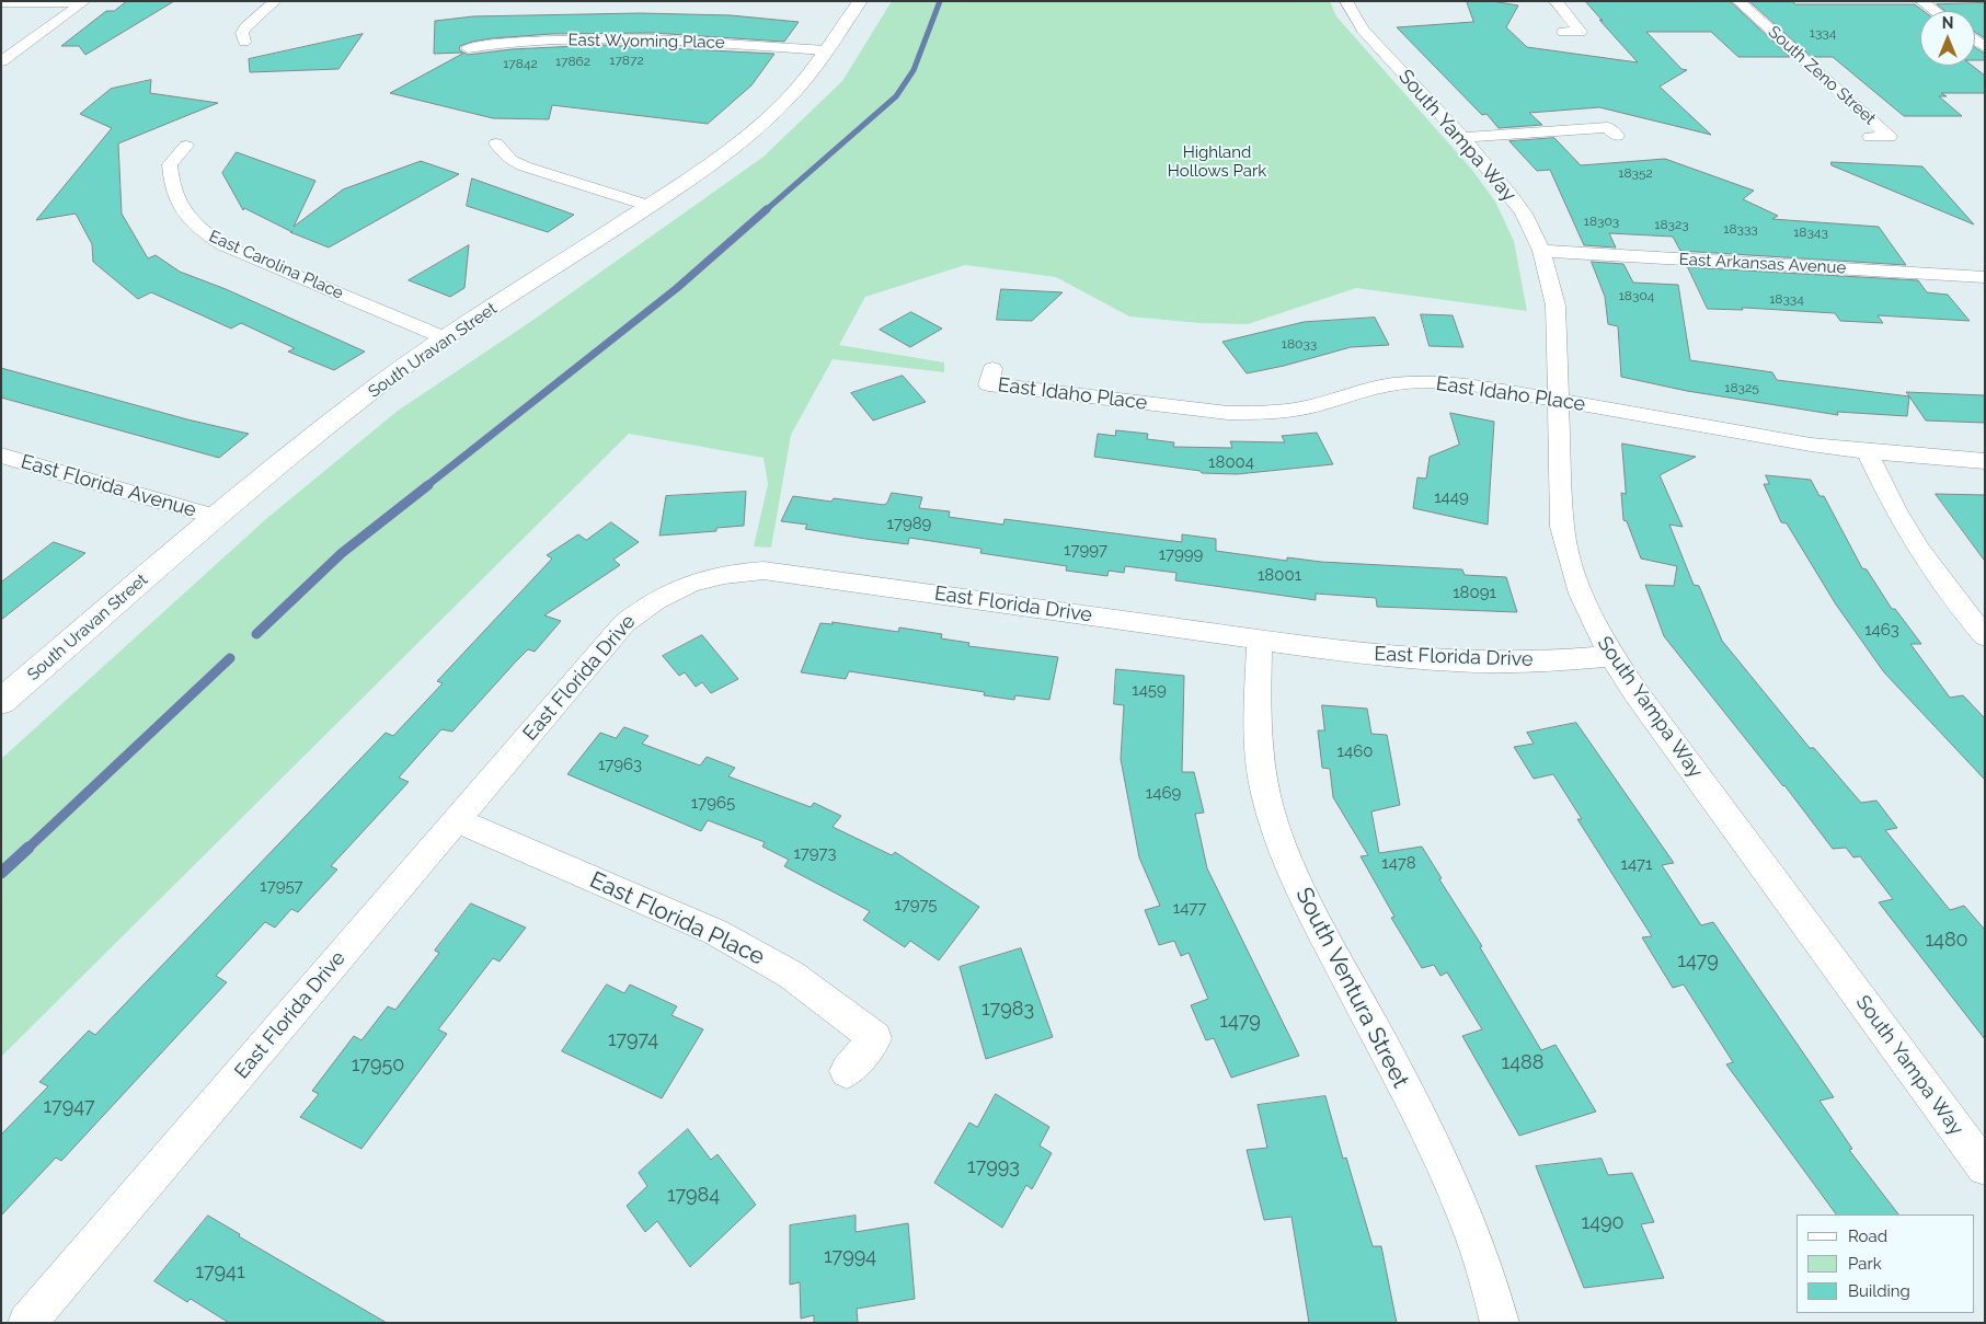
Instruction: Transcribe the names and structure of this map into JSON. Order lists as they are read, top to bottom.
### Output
{
  "streets": {
    "street": [
      "East Wyoming Place",
      "South Zeno Street",
      "South Yampa Way",
      "East Arkansas Avenue",
      "East Carolina Place",
      "South Uravan Street",
      "East Idaho Place",
      "East Florida Avenue",
      "East Florida Drive",
      "East Florida Place",
      "South Ventura Street"
    ]
  },
  "crossings": [
    ["East Wyoming Place", "South Uravan Street"],
    ["South Yampa Way", "East Arkansas Avenue"],
    ["South Yampa Way", "East Idaho Place"],
    ["South Yampa Way", "East Florida Drive"],
    ["East Carolina Place", "South Uravan Street"],
    ["South Uravan Street", "East Florida Avenue"],
    ["East Florida Drive", "East Florida Place"],
    ["East Florida Drive", "South Ventura Street"]
  ],
  "parks": ["Highland Hollows Park"],
  "house_numbers": [
    "1334",
    "17872",
    "17862",
    "17842",
    "18352",
    "18303",
    "18323",
    "18333",
    "18343",
    "18304",
    "18334",
    "18033",
    "18325",
    "18004",
    "1449",
    "17989",
    "17997",
    "17999",
    "18001",
    "18091",
    "1463",
    "1459",
    "1460",
    "17963",
    "1469",
    "17965",
    "17973",
    "1478",
    "1471",
    "17957",
    "17975",
    "1477",
    "1480",
    "1479",
    "17983",
    "1479",
    "17974",
    "1488",
    "17950",
    "17947",
    "17993",
    "17984",
    "1490",
    "17994",
    "17941"
  ],
  "legend": ["Road", "Park", "Building"],
  "north": "top"
}
